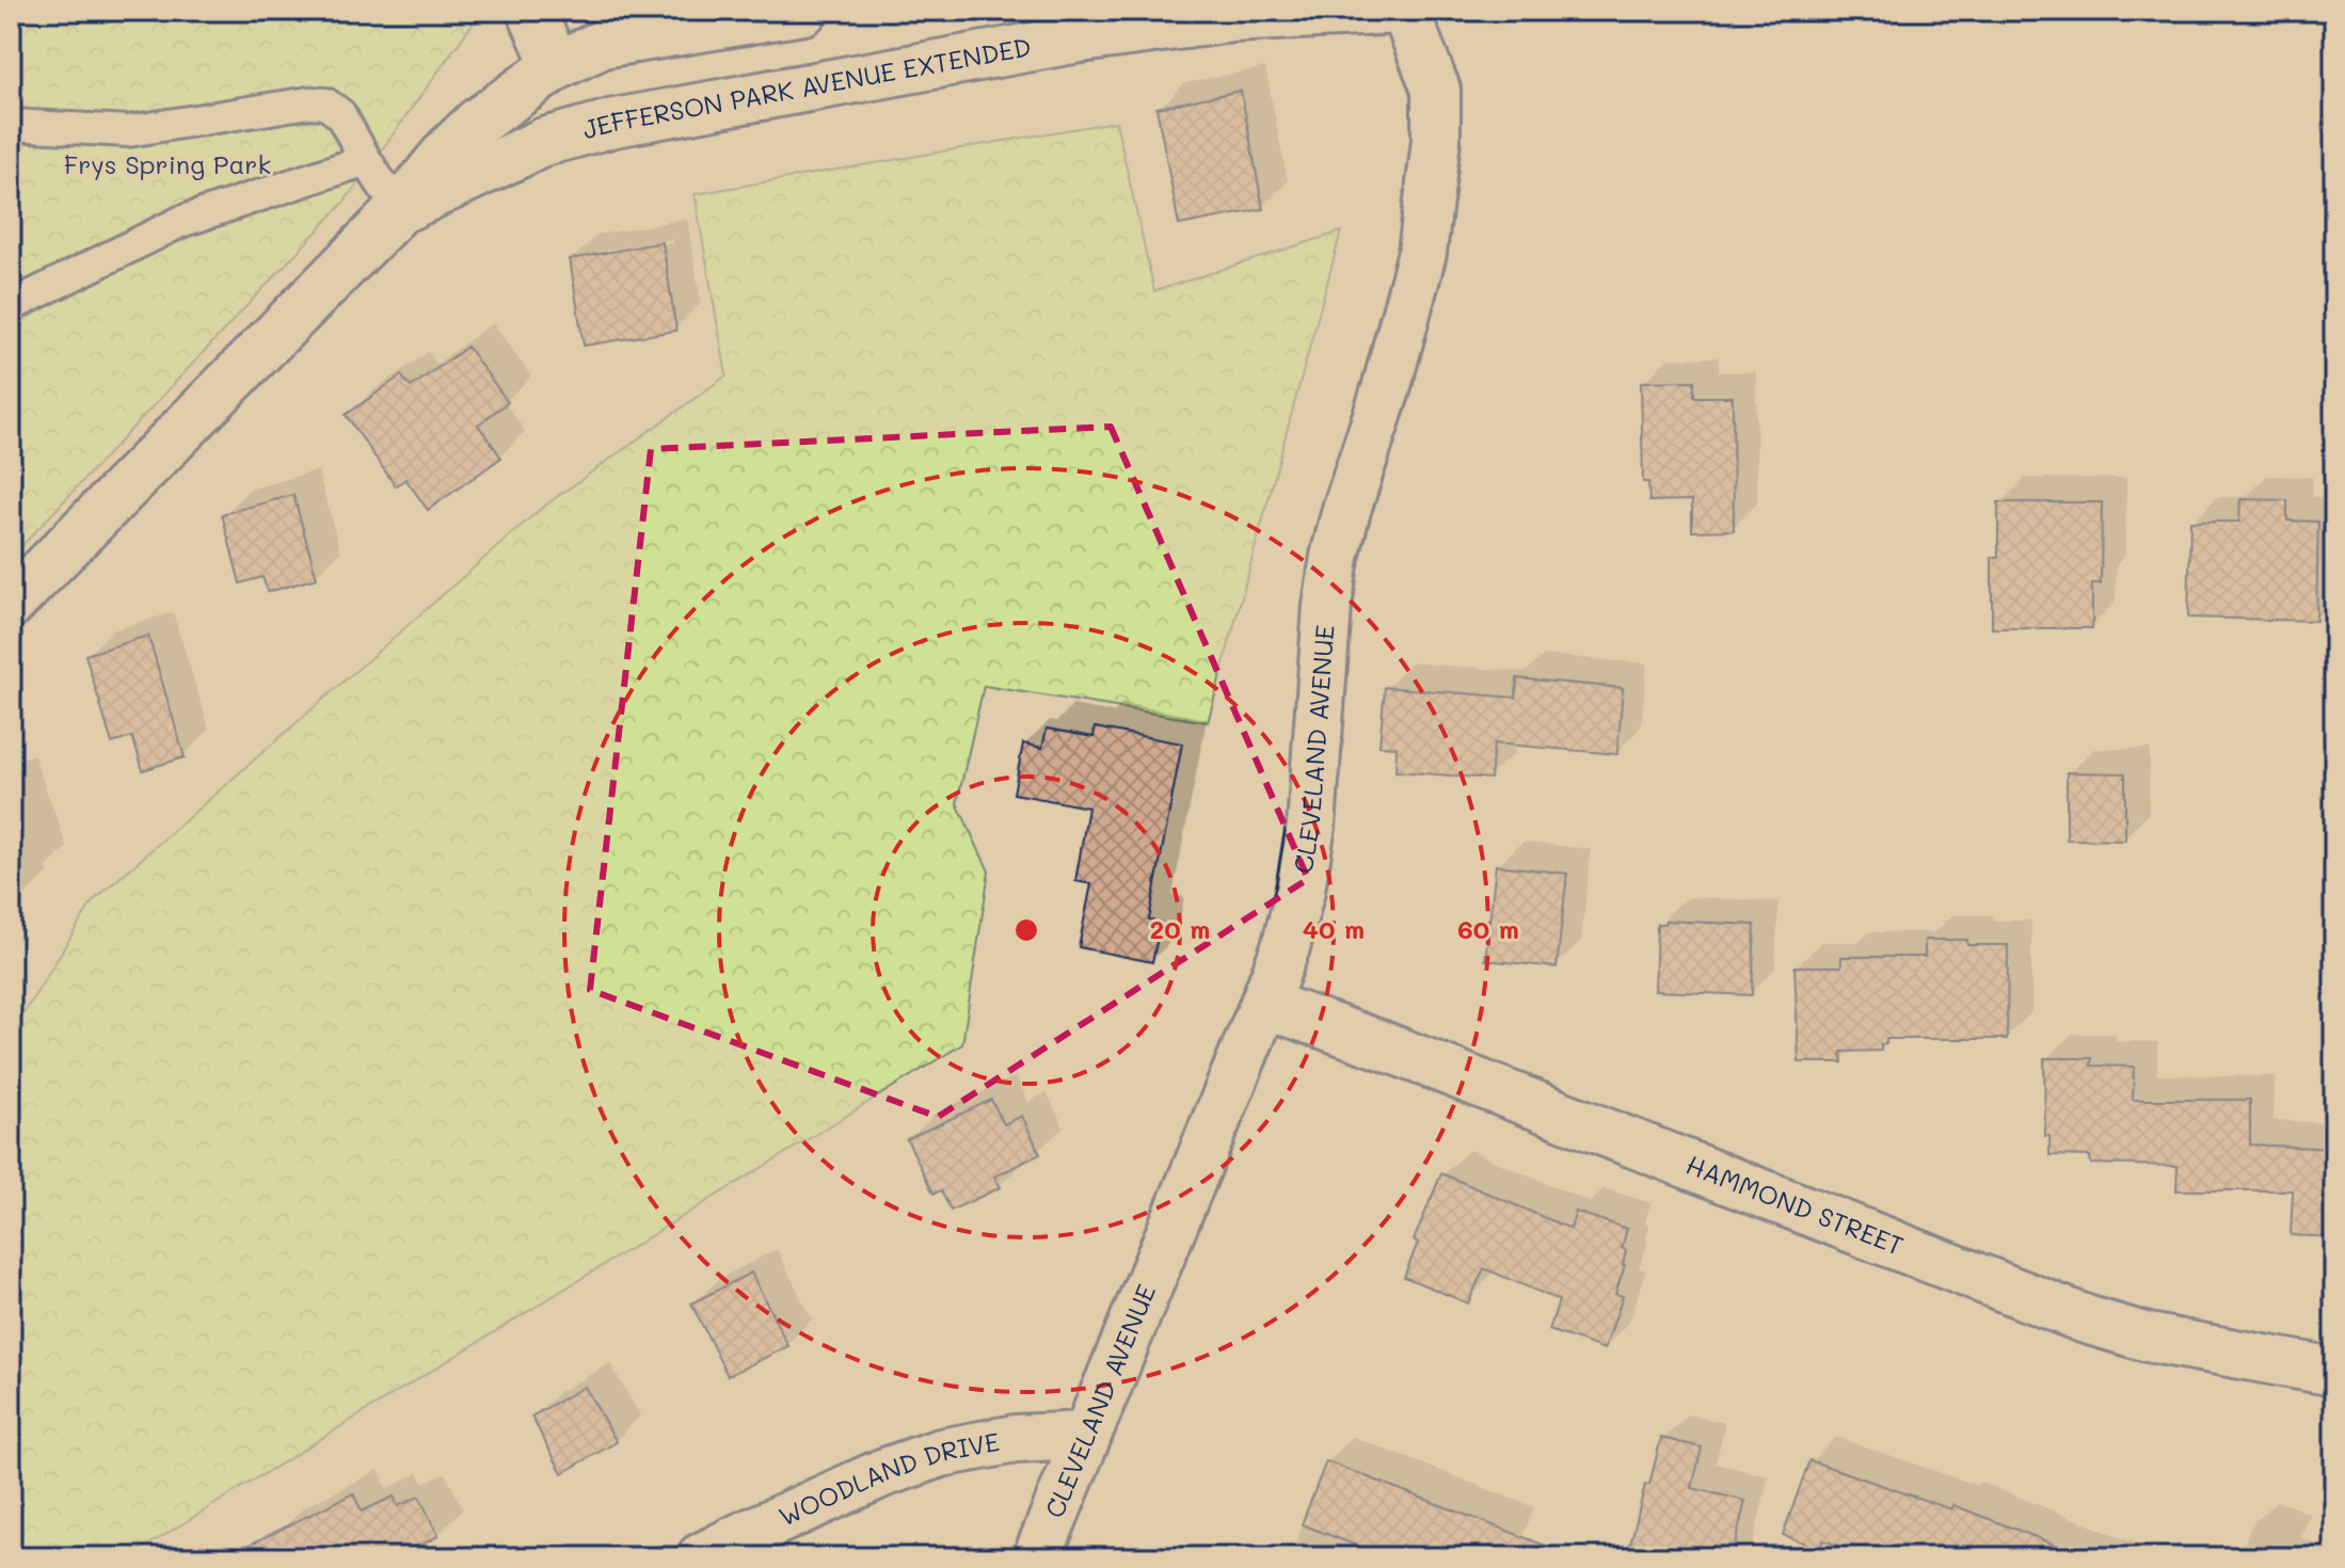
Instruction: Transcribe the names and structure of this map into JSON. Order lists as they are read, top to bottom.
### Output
{
  "streets": {
    "street": [
      "JEFFERSON PARK AVENUE EXTENDED",
      "CLEVELAND AVENUE",
      "HAMMOND STREET",
      "WOODLAND DRIVE"
    ]
  },
  "crossings": [
    ["CLEVELAND AVENUE", "HAMMOND STREET"],
    ["CLEVELAND AVENUE", "WOODLAND DRIVE"]
  ],
  "parks": ["Frys Spring Park"],
  "rings": ["20 m", "40 m", "60 m"]
}
